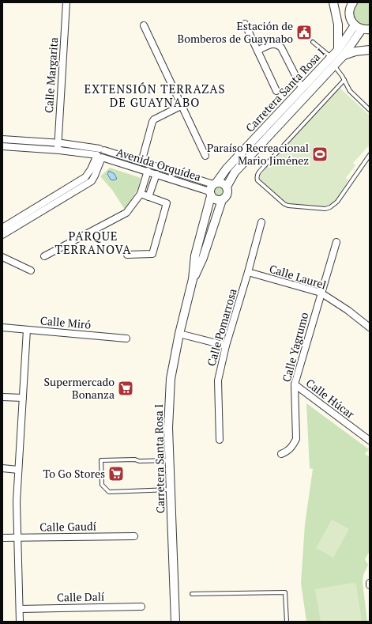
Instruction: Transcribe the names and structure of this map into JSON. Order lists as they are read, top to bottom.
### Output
{
  "streets": {
    "street": [
      "Calle Margarita",
      "Carretera Santa Rosa I",
      "Avenida Orquídea",
      "Calle Laurel",
      "Calle Miró",
      "Calle Pomarrosa",
      "Calle Yagrumo",
      "Calle Húcar",
      "Calle Gaudí",
      "Calle Dalí"
    ]
  },
  "crossings": [
    ["Calle Margarita", "Avenida Orquídea"],
    ["Carretera Santa Rosa I", "Avenida Orquídea"],
    ["Calle Laurel", "Calle Pomarrosa"],
    ["Calle Laurel", "Calle Yagrumo"],
    ["Calle Yagrumo", "Calle Húcar"]
  ],
  "districts": ["EXTENSIÓN TERRAZAS DE GUAYNABO", "PARQUE TERRANOVA"],
  "places": {
    "public building": ["Estación de Bomberos de Guaynabo"],
    "sports": ["Paraíso Recreacional Mario Jiménez"],
    "supermarket": ["Supermercado Bonanza", "To Go Stores"]
  }
}
